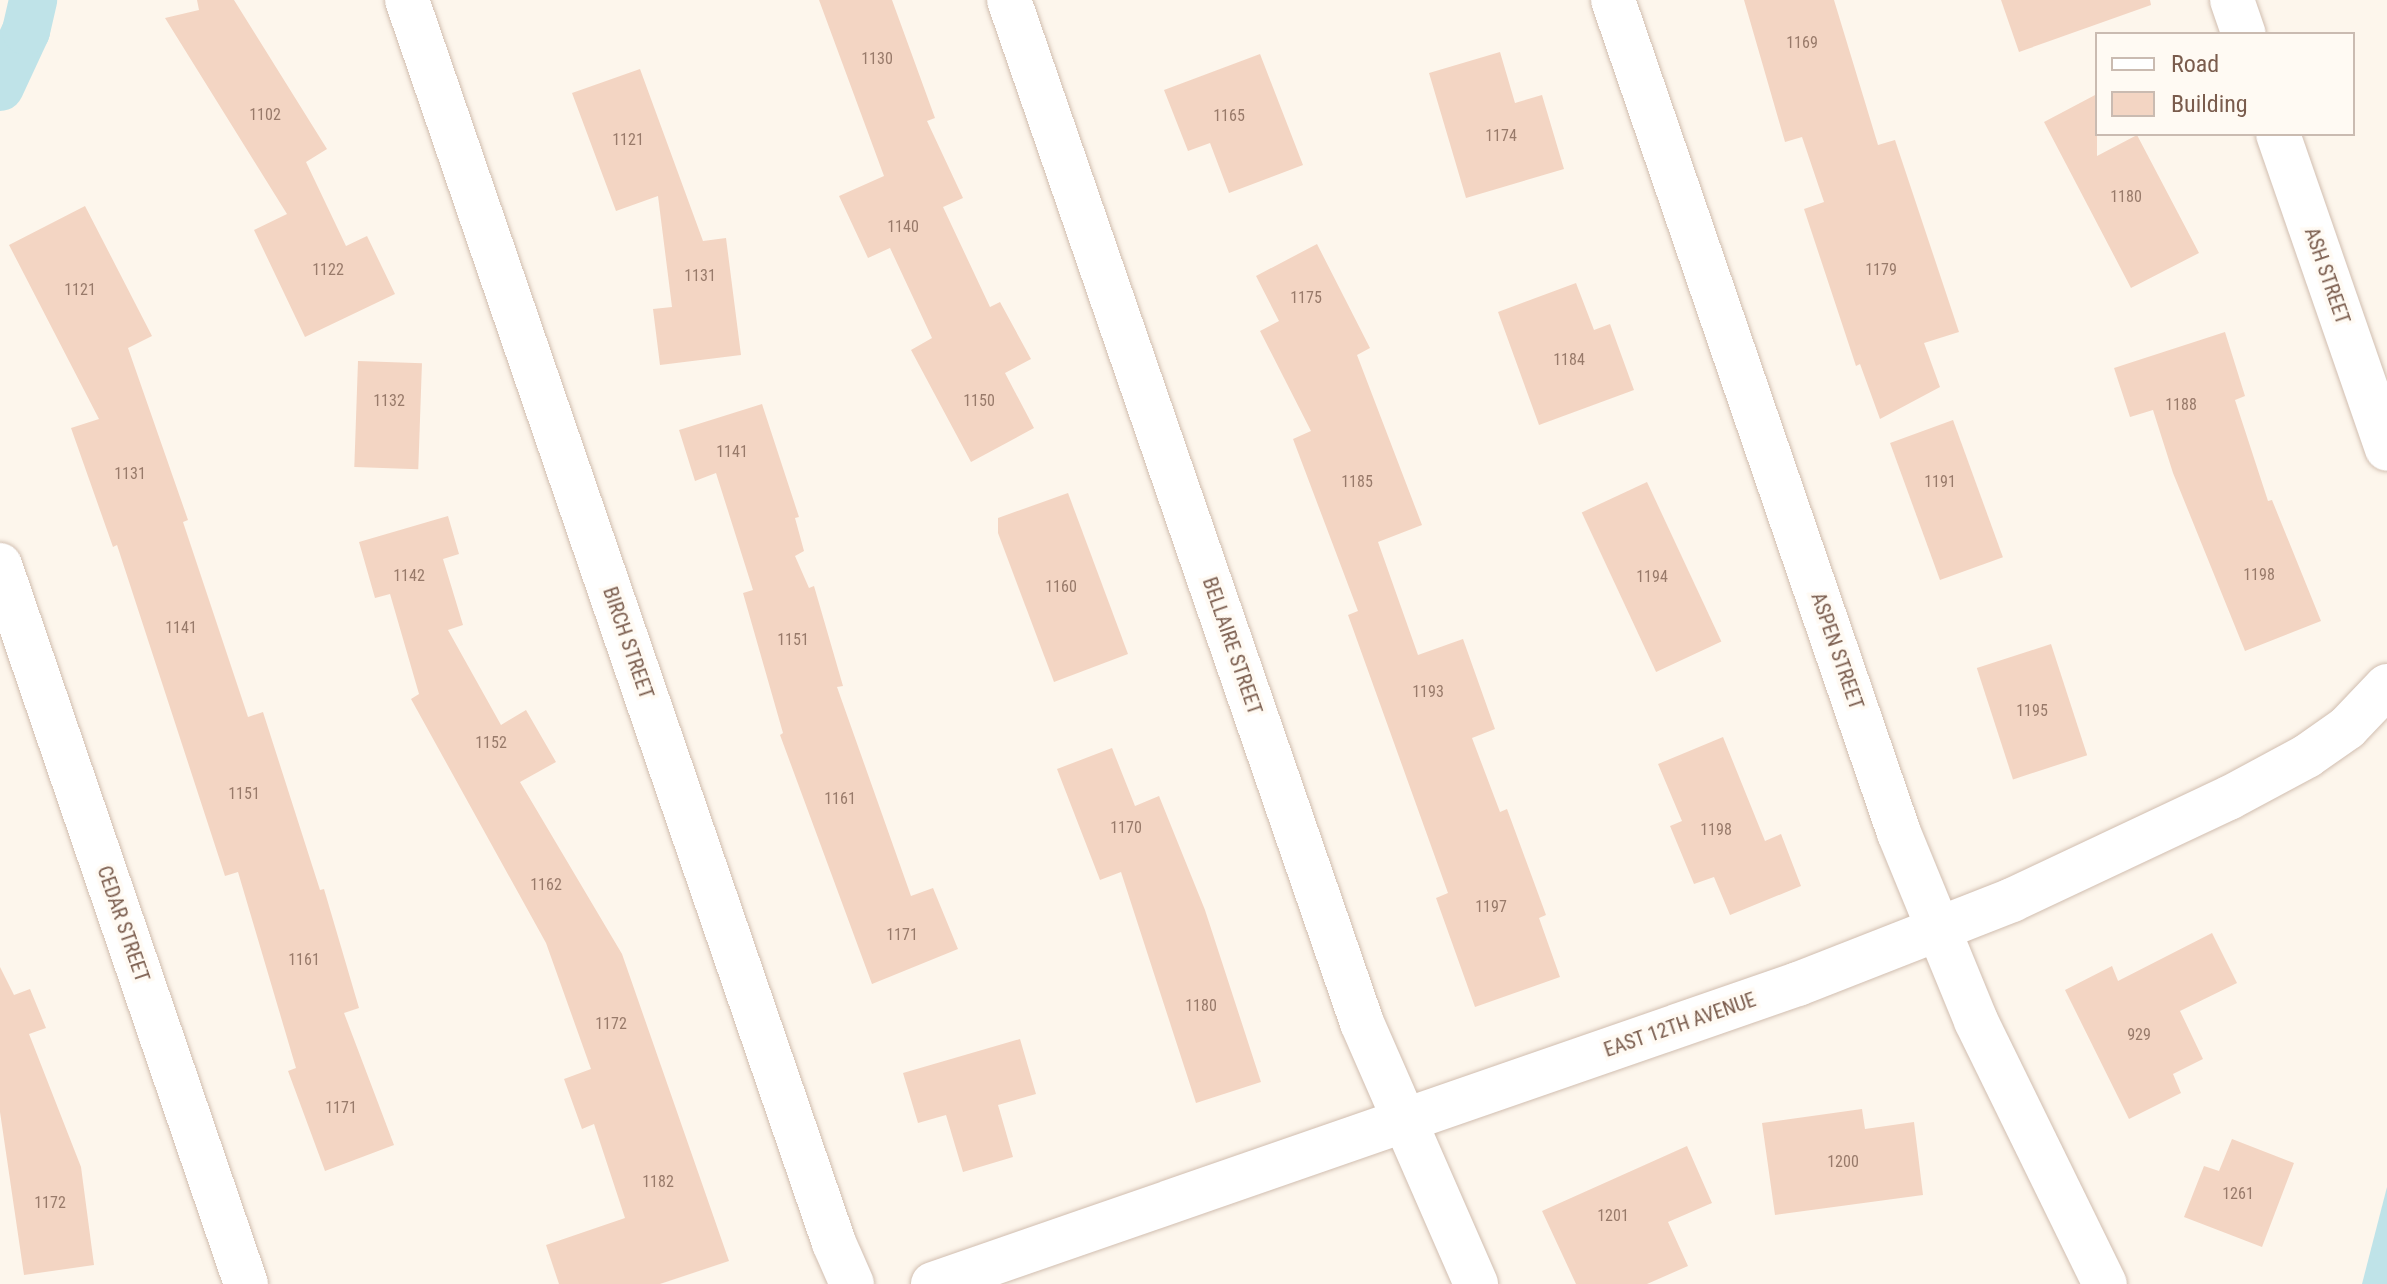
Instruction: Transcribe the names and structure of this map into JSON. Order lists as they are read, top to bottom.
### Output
{
  "streets": {
    "street": [
      "ASH STREET",
      "BIRCH STREET",
      "BELLAIRE STREET",
      "ASPEN STREET",
      "CEDAR STREET",
      "EAST 12TH AVENUE"
    ]
  },
  "crossings": [
    ["BELLAIRE STREET", "EAST 12TH AVENUE"],
    ["ASPEN STREET", "EAST 12TH AVENUE"]
  ],
  "house_numbers": [
    "1169",
    "1130",
    "1102",
    "1165",
    "1174",
    "1121",
    "1180",
    "1140",
    "1122",
    "1179",
    "1131",
    "1121",
    "1175",
    "1184",
    "1132",
    "1150",
    "1188",
    "1141",
    "1131",
    "1185",
    "1191",
    "1198",
    "1142",
    "1194",
    "1160",
    "1141",
    "1151",
    "1193",
    "1195",
    "1152",
    "1151",
    "1161",
    "1170",
    "1198",
    "1162",
    "1197",
    "1171",
    "1161",
    "1180",
    "1172",
    "929",
    "1171",
    "1200",
    "1182",
    "1261",
    "1172",
    "1201"
  ],
  "legend": ["Road", "Building"]
}
